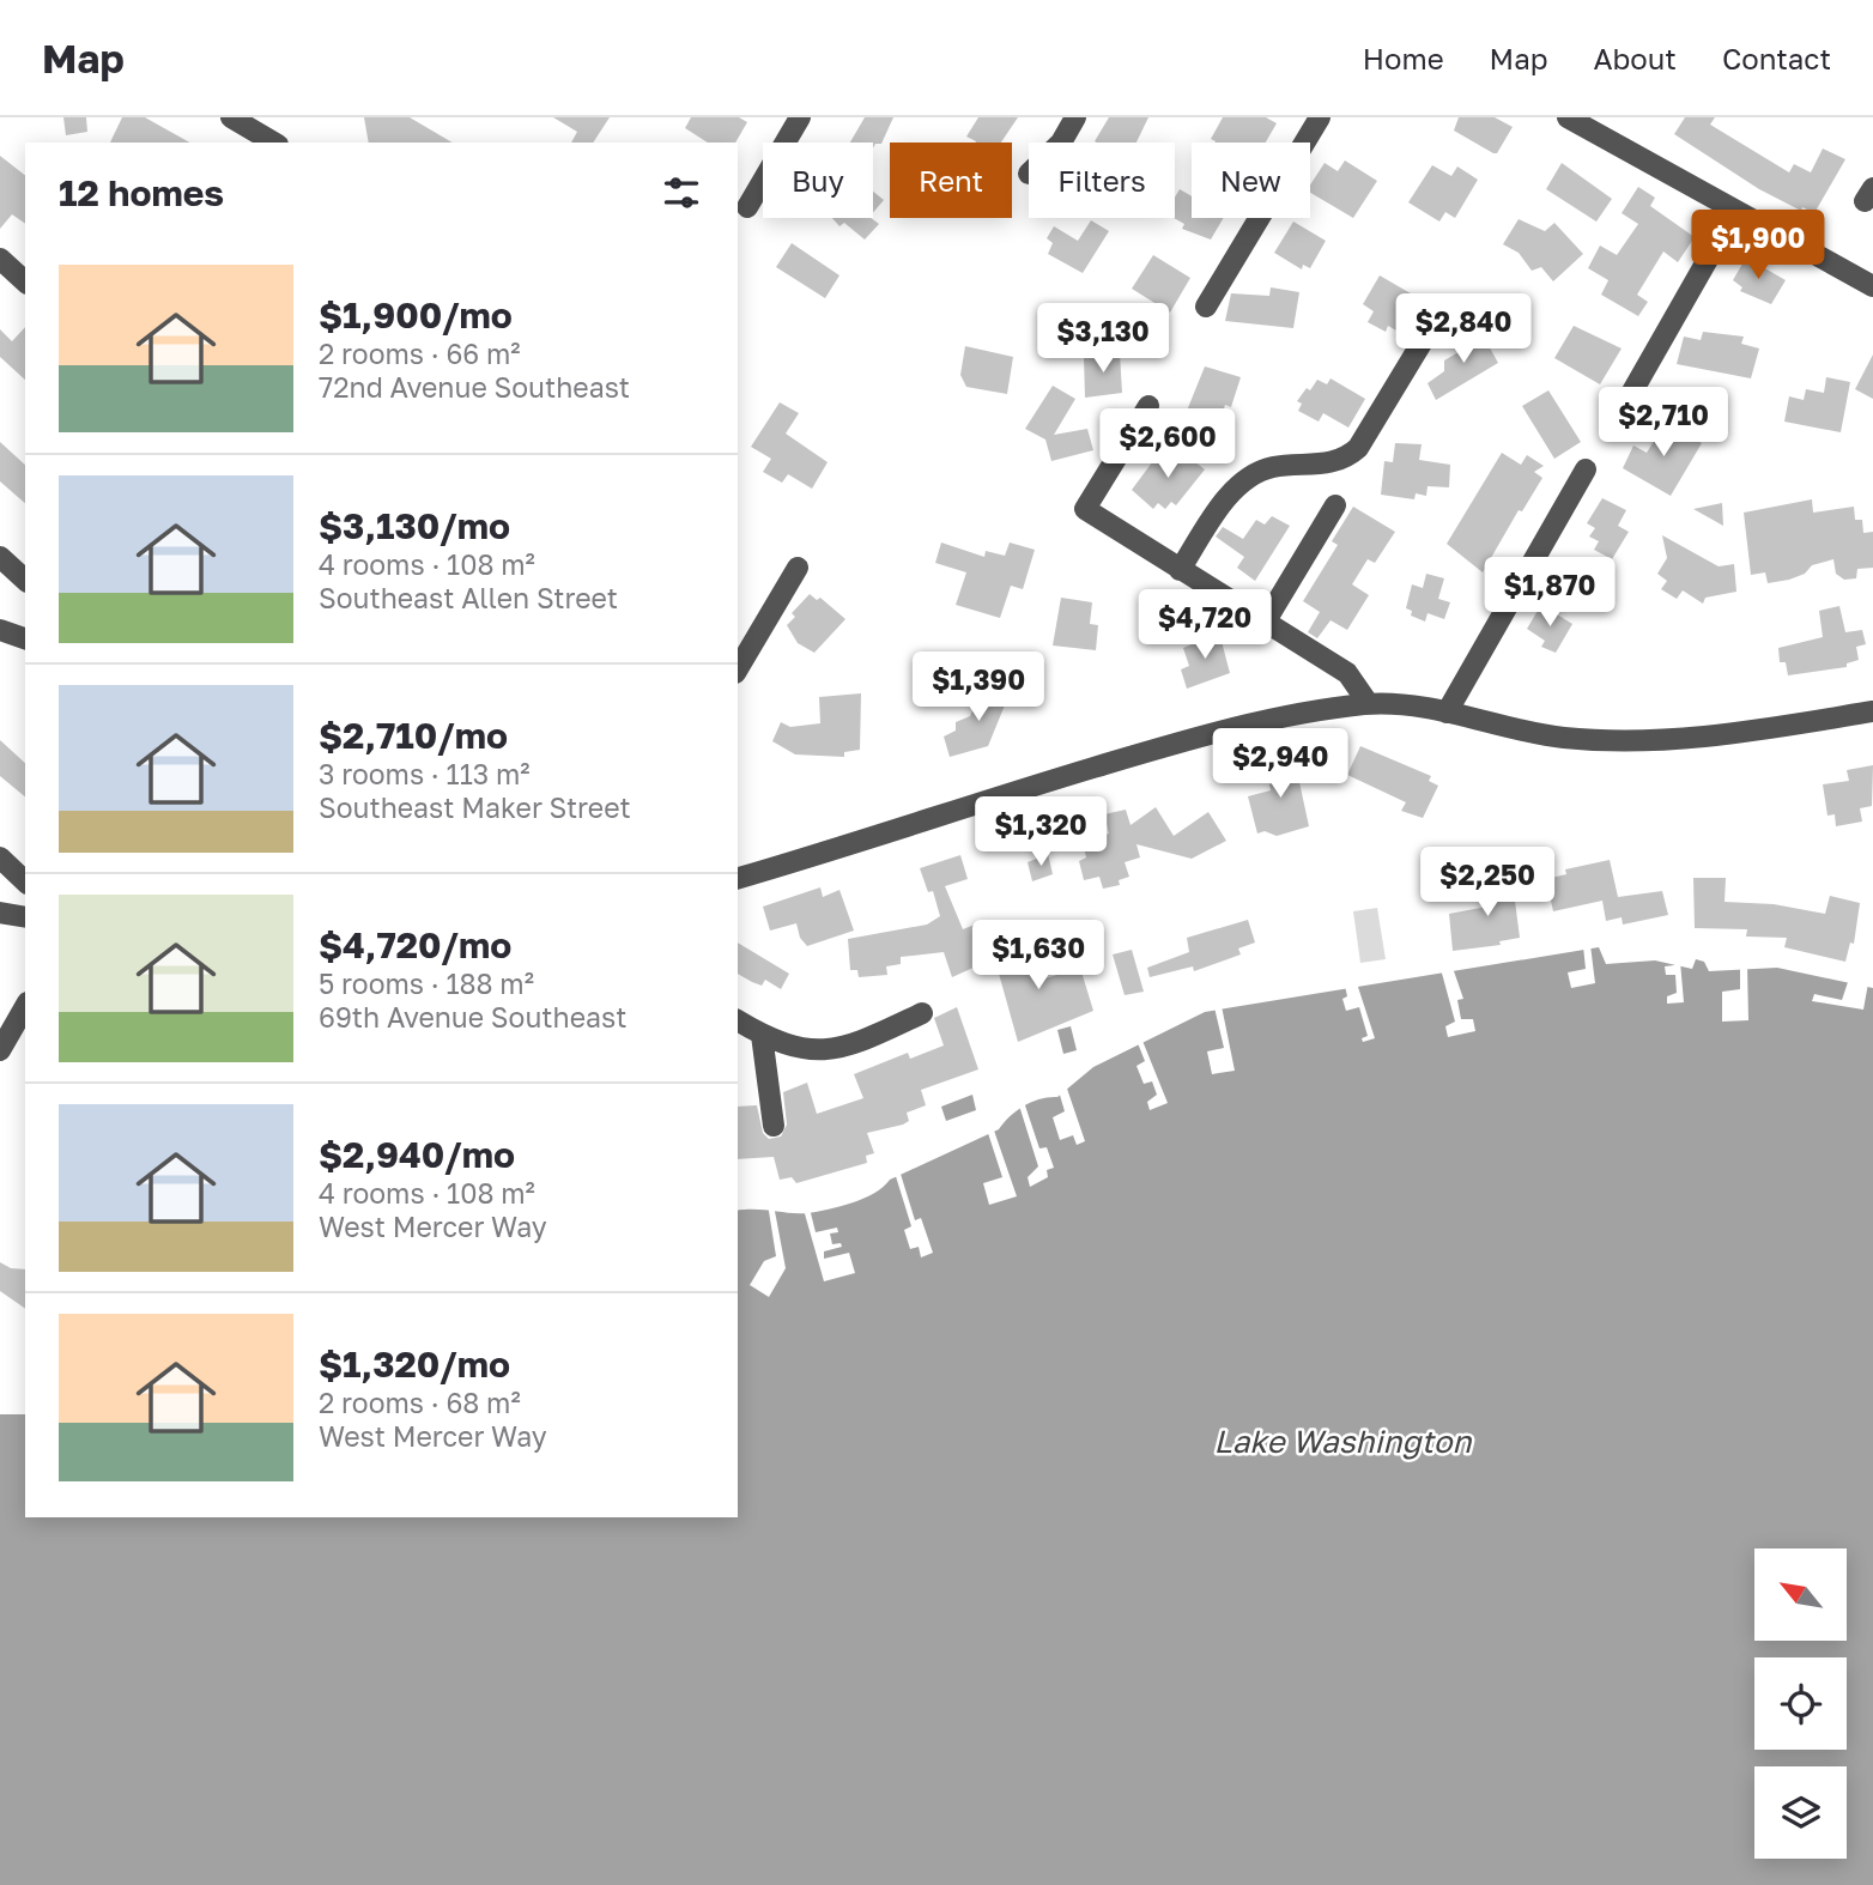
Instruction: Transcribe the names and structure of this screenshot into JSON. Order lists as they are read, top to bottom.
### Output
{
  "water": ["Lake Washington"],
  "north": "top left",
  "page": {
    "header": "Map",
    "nav": [
      "Home",
      "Map",
      "About",
      "Contact"
    ],
    "chip": [
      "Buy",
      "Rent",
      "Filters",
      "New"
    ],
    "heading": "12 homes",
    "price": [
      "$1,900",
      "$2,840",
      "$3,130",
      "$2,710",
      "$2,600",
      "$1,870",
      "$4,720",
      "$1,390",
      "$2,940",
      "$1,320",
      "$2,250",
      "$1,630"
    ],
    "list": [
      {
        "name": "$1,900/mo",
        "note": "2 rooms · 66 m² · 72nd Avenue Southeast"
      },
      {
        "name": "$3,130/mo",
        "note": "4 rooms · 108 m² · Southeast Allen Street"
      },
      {
        "name": "$2,710/mo",
        "note": "3 rooms · 113 m² · Southeast Maker Street"
      },
      {
        "name": "$4,720/mo",
        "note": "5 rooms · 188 m² · 69th Avenue Southeast"
      },
      {
        "name": "$2,940/mo",
        "note": "4 rooms · 108 m² · West Mercer Way"
      },
      {
        "name": "$1,320/mo",
        "note": "2 rooms · 68 m² · West Mercer Way"
      }
    ]
  }
}
